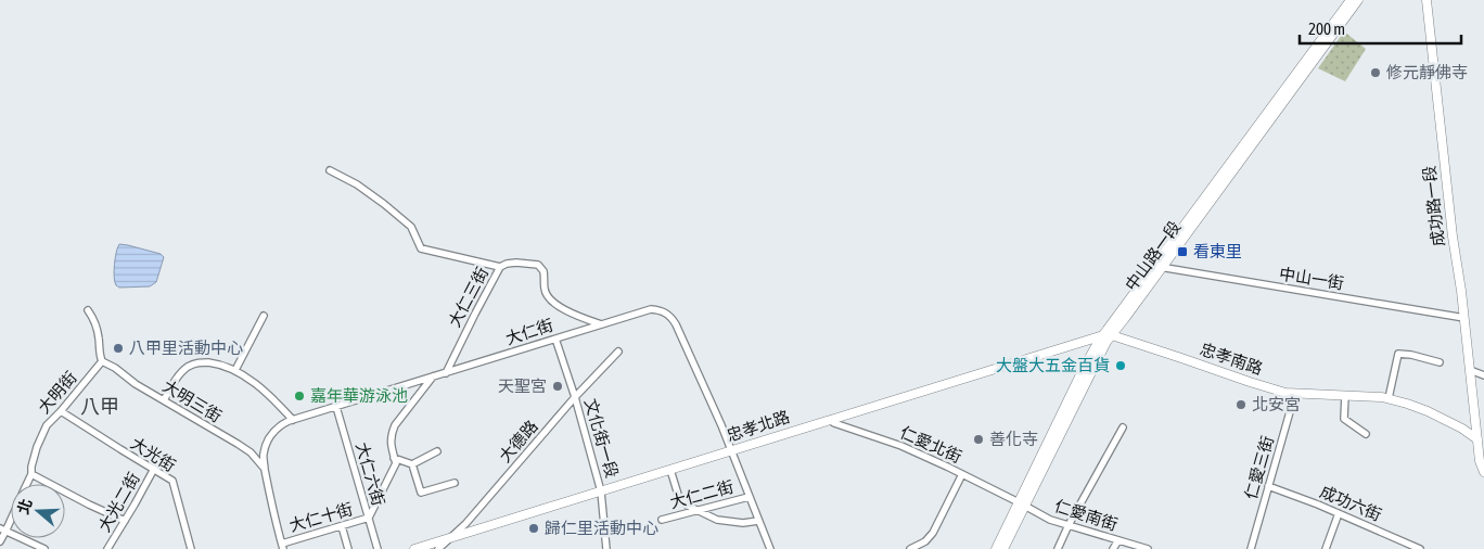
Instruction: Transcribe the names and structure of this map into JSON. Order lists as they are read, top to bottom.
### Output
{
  "streets": {
    "main road": [
      "成功路一段",
      "中山路一段",
      "忠孝南路",
      "忠孝北路"
    ],
    "street": [
      "中山一街",
      "大仁三街",
      "大仁街",
      "大明街",
      "大明三街",
      "文化街一段",
      "大德路",
      "仁愛北街",
      "大光街",
      "仁愛三街",
      "大仁六街",
      "大仁二街",
      "大光二街",
      "成功六街",
      "仁愛南街",
      "大仁十街"
    ]
  },
  "crossings": [
    ["成功路一段", "中山一街"],
    ["成功路一段", "忠孝南路"],
    ["中山路一段", "中山一街"],
    ["中山路一段", "忠孝南路"],
    ["中山路一段", "忠孝北路"],
    ["中山路一段", "仁愛北街"],
    ["中山路一段", "仁愛南街"],
    ["大仁三街", "大仁街"],
    ["大仁街", "大明三街"],
    ["大仁街", "忠孝北路"],
    ["大仁街", "文化街一段"],
    ["大仁街", "大仁六街"],
    ["大仁街", "大仁二街"],
    ["大仁街", "大仁十街"],
    ["忠孝南路", "忠孝北路"],
    ["忠孝南路", "仁愛三街"],
    ["大明街", "大明三街"],
    ["大明街", "大光街"],
    ["忠孝北路", "文化街一段"],
    ["忠孝北路", "大德路"],
    ["忠孝北路", "仁愛北街"],
    ["文化街一段", "大德路"],
    ["仁愛北街", "仁愛南街"],
    ["大光街", "大光二街"],
    ["仁愛三街", "成功六街"],
    ["大仁六街", "大仁十街"]
  ],
  "districts": ["八甲"],
  "places": {
    "other": [
      "修元靜佛寺",
      "八甲里活動中心",
      "大盤大五金百貨",
      "天聖宮",
      "嘉年華游泳池",
      "北安宮",
      "善化寺",
      "歸仁里活動中心"
    ],
    "transit": ["看東里"]
  },
  "scale_bar": "200 m",
  "north": "left"
}
